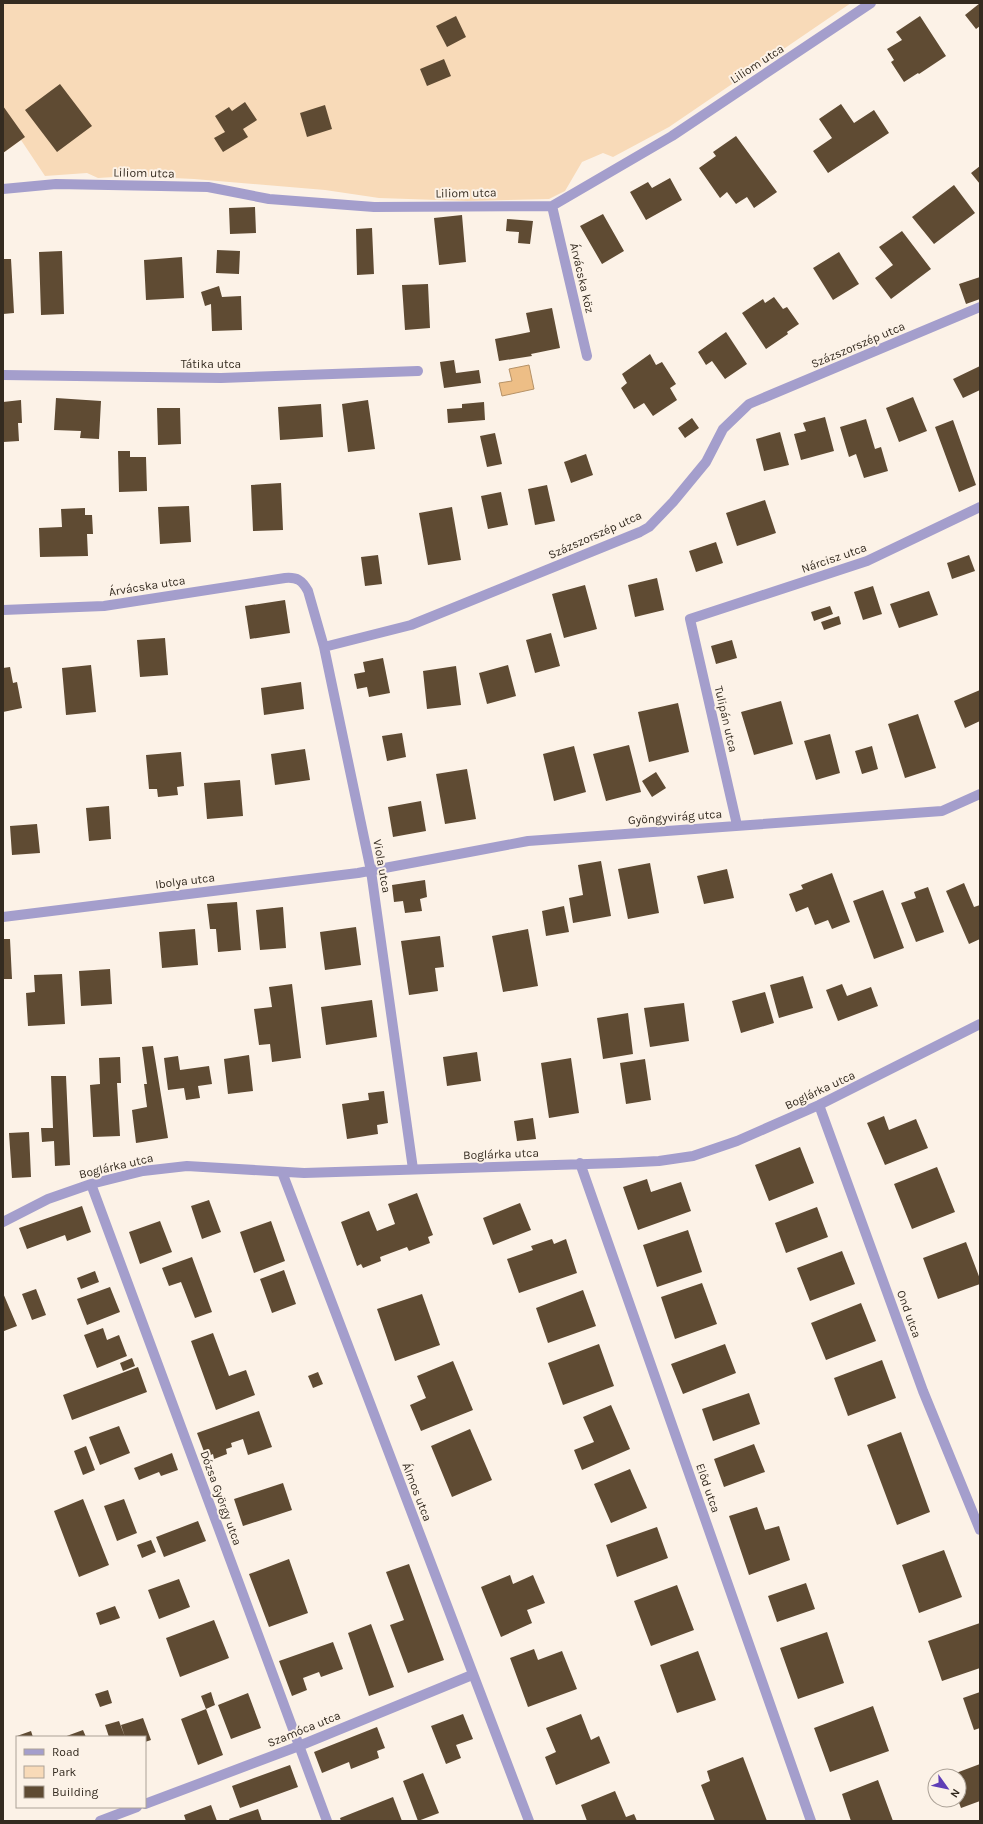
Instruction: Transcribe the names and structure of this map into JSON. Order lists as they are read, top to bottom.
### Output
{
  "streets": {
    "street": [
      "Liliom utca",
      "Árvácska köz",
      "Százszorszép utca",
      "Tátika utca",
      "Nárcisz utca",
      "Árvácska utca",
      "Tulipán utca",
      "Gyöngyvirág utca",
      "Viola utca",
      "Ibolya utca",
      "Boglárka utca",
      "Ond utca",
      "Előd utca",
      "Álmos utca",
      "Dózsa György utca",
      "Szamóca utca"
    ]
  },
  "crossings": [
    ["Liliom utca", "Árvácska köz"],
    ["Százszorszép utca", "Viola utca"],
    ["Nárcisz utca", "Tulipán utca"],
    ["Árvácska utca", "Viola utca"],
    ["Tulipán utca", "Gyöngyvirág utca"],
    ["Gyöngyvirág utca", "Viola utca"],
    ["Gyöngyvirág utca", "Ibolya utca"],
    ["Viola utca", "Ibolya utca"],
    ["Viola utca", "Boglárka utca"],
    ["Boglárka utca", "Ond utca"],
    ["Boglárka utca", "Előd utca"],
    ["Boglárka utca", "Álmos utca"],
    ["Boglárka utca", "Dózsa György utca"],
    ["Álmos utca", "Szamóca utca"],
    ["Dózsa György utca", "Szamóca utca"]
  ],
  "legend": ["Road", "Park", "Building"],
  "north": "bottom right"
}
